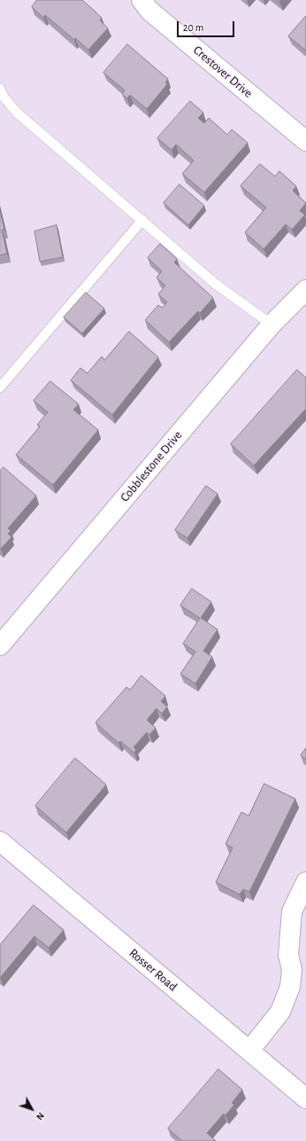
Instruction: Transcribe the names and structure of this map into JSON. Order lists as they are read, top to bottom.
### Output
{
  "streets": {
    "street": ["Crestover Drive", "Cobblestone Drive", "Rosser Road"]
  },
  "scale_bar": "20 m",
  "north": "bottom right"
}
